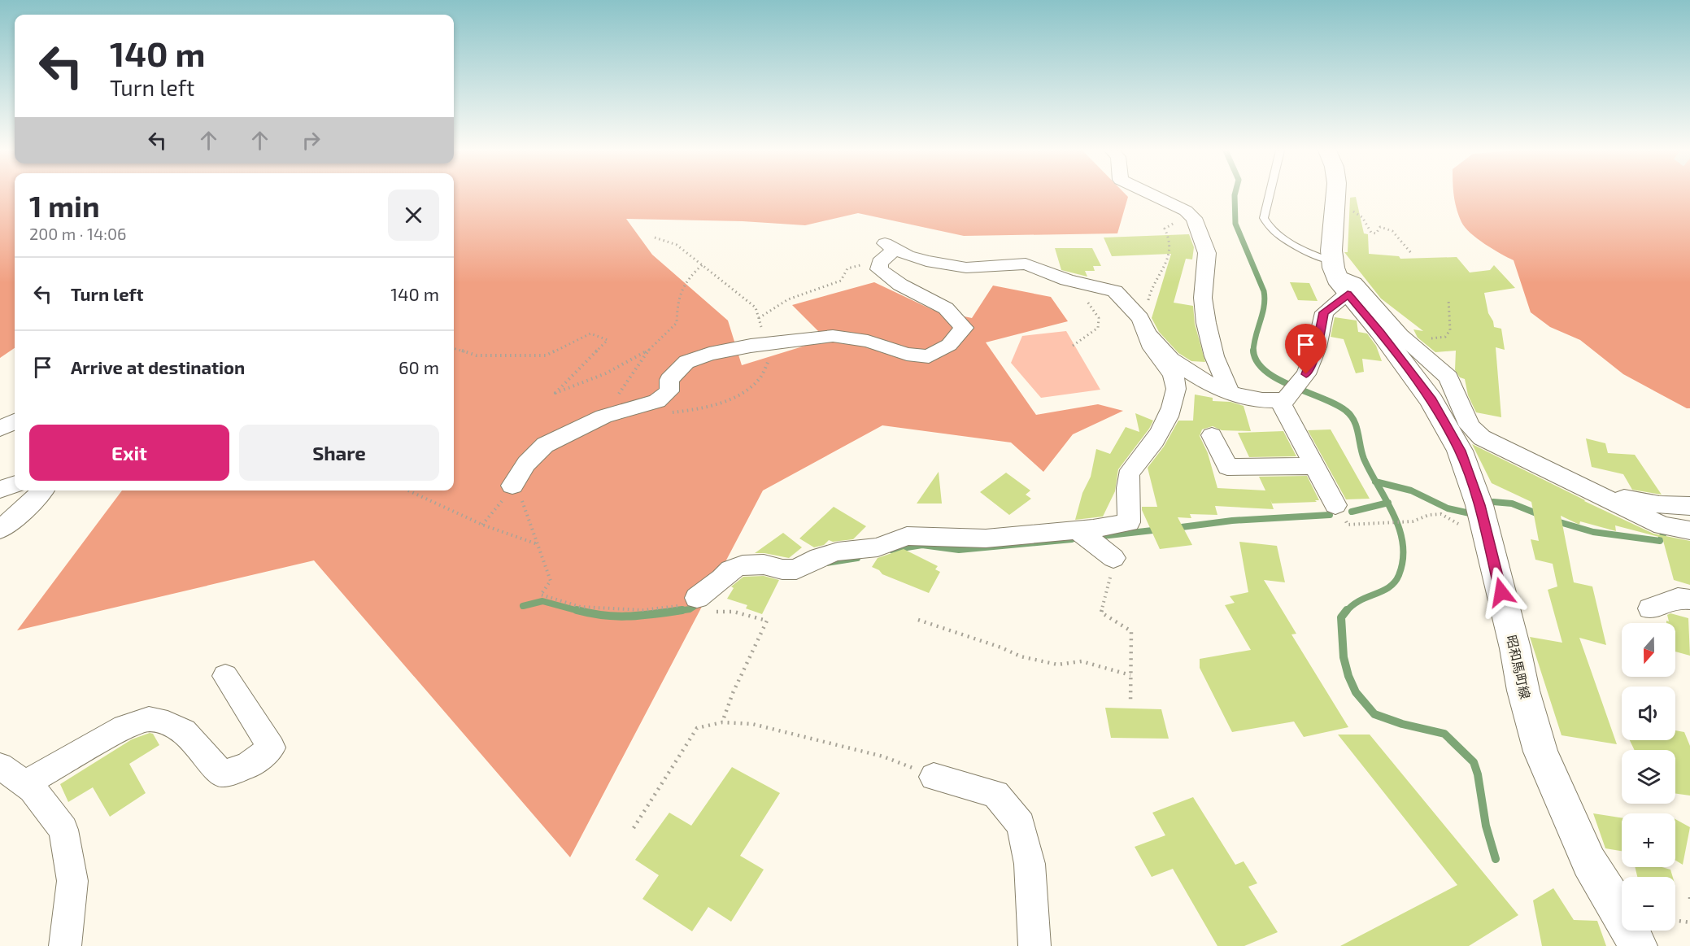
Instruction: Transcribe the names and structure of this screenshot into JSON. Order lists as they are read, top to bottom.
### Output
{
  "streets": {
    "main road": ["昭和馬町線"]
  },
  "north": "bottom",
  "page": {
    "turn": ["140 m", "Turn left"],
    "heading": ["1 min", "200 m · 14:06"],
    "list": [
      {
        "name": "Turn left",
        "value": "140 m"
      },
      {
        "name": "Arrive at destination",
        "value": "60 m"
      }
    ],
    "buttons": ["Exit", "Share"],
    "map_buttons": ["+", "−"]
  }
}
